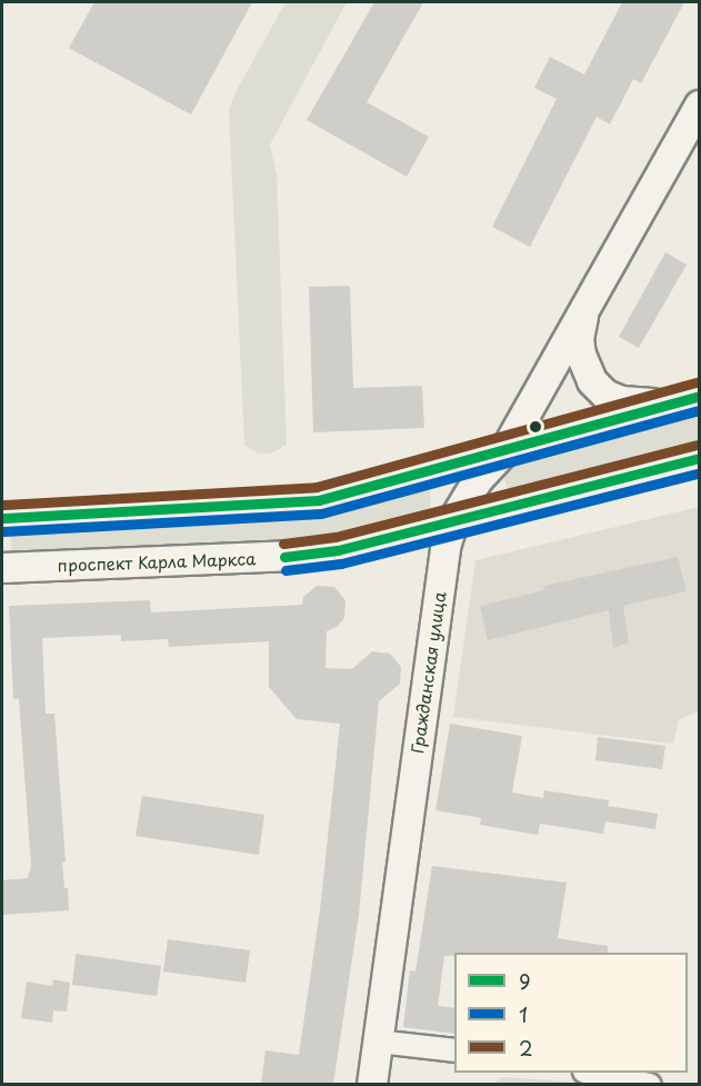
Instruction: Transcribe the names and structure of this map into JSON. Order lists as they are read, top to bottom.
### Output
{
  "streets": {
    "main road": ["проспект Карла Маркса", "Гражданская улица"]
  },
  "crossings": [
    ["проспект Карла Маркса", "Гражданская улица"]
  ],
  "lines": ["transit line 2", "transit line 9", "transit line 1"],
  "legend": ["9", "1", "2"]
}
